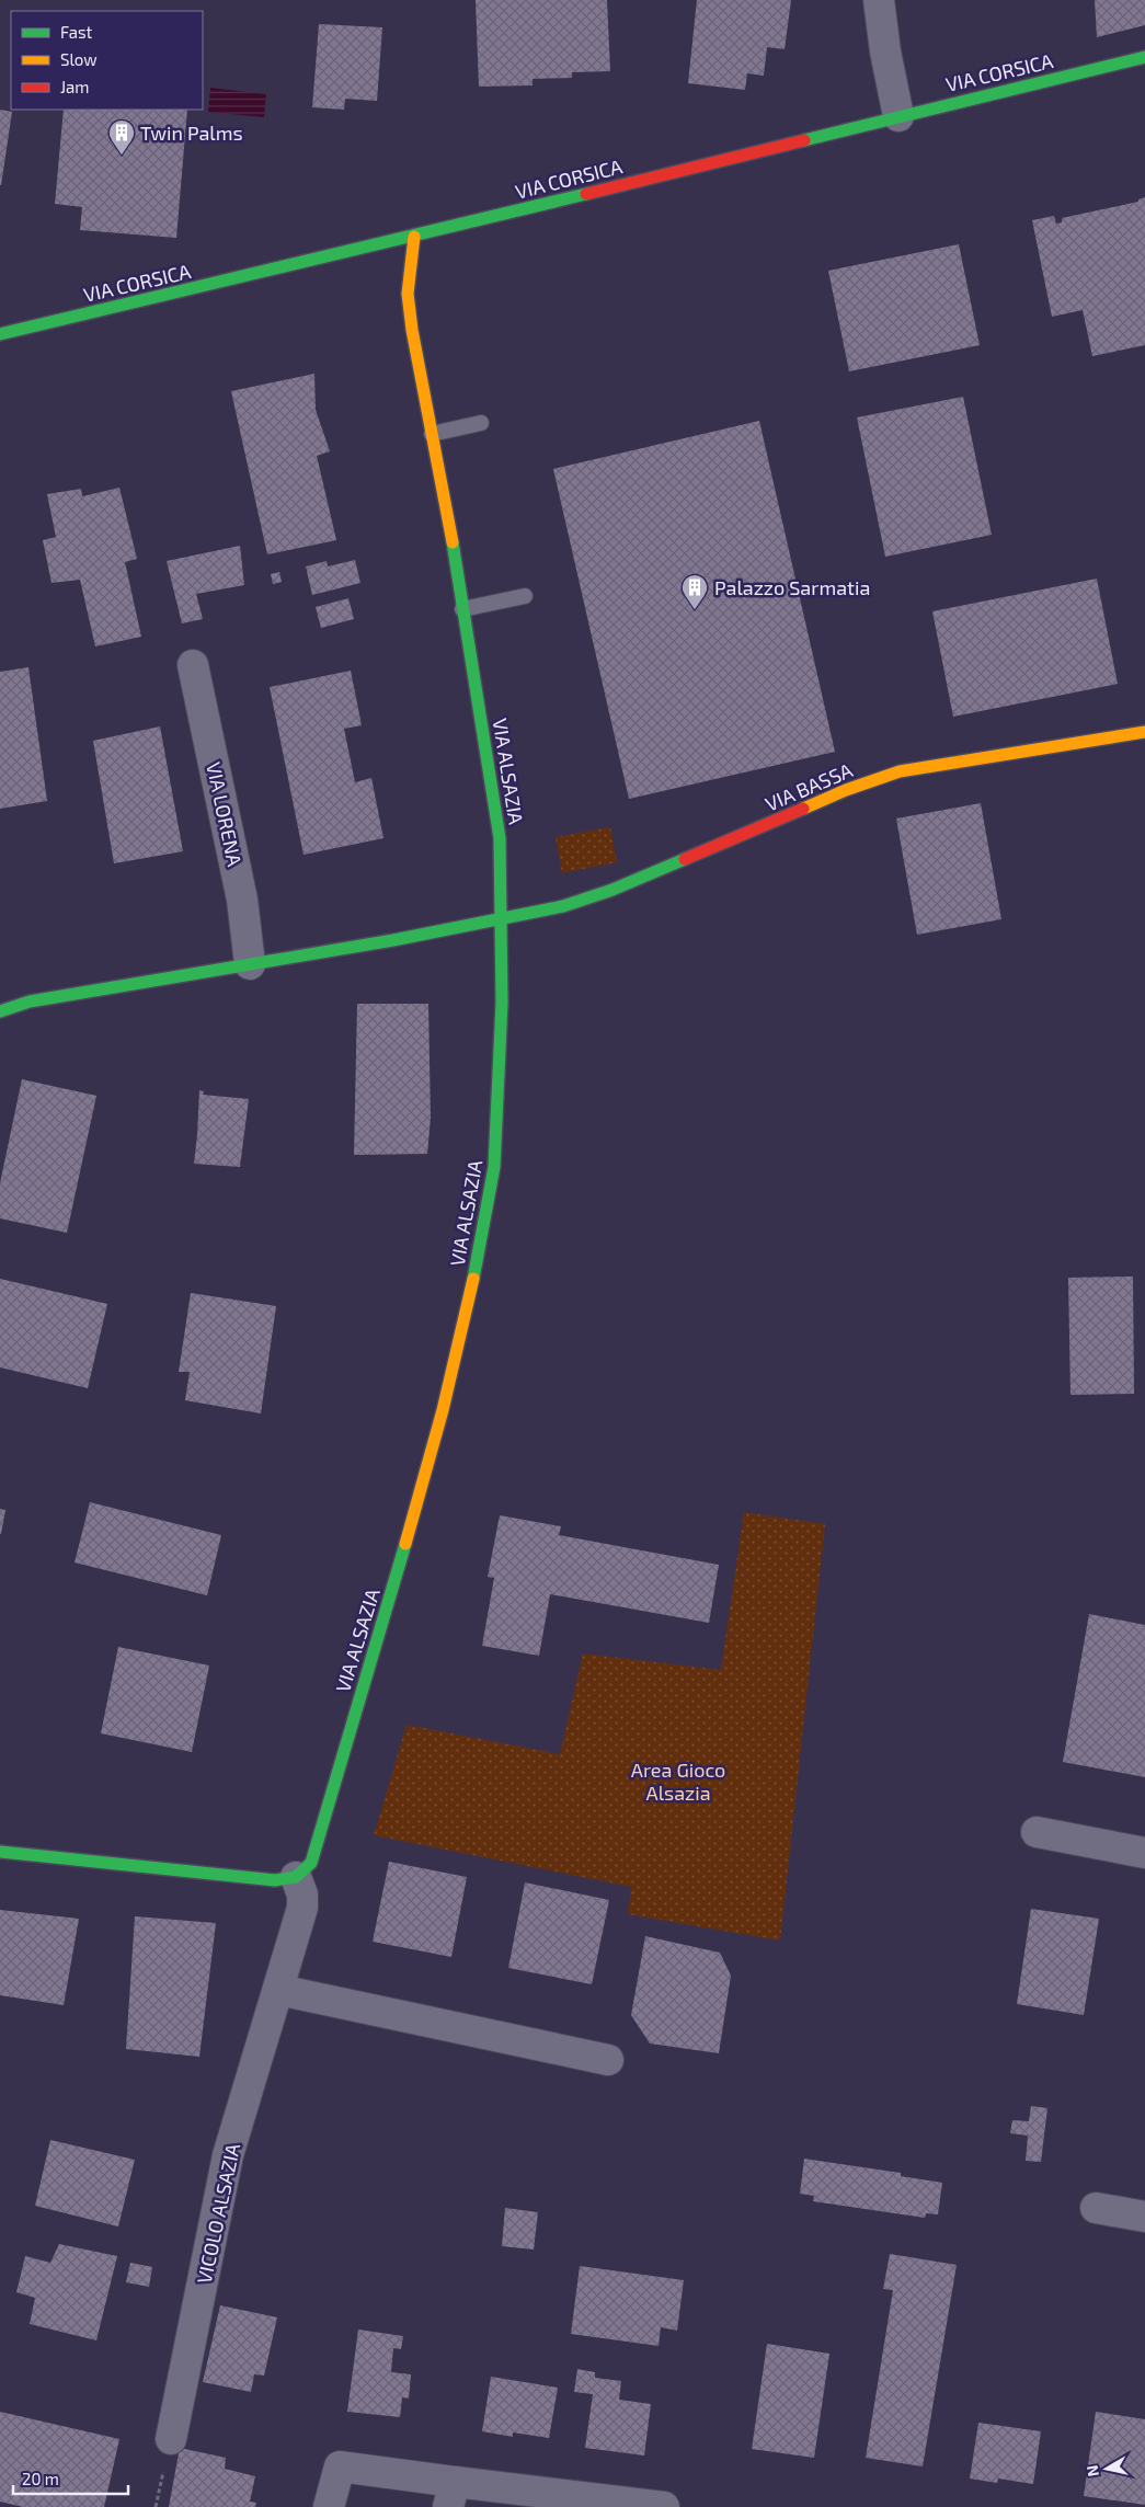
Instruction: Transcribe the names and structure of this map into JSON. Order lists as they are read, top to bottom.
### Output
{
  "streets": {
    "street": [
      "VIA CORSICA",
      "VIA ALSAZIA",
      "VIA BASSA",
      "VIA LORENA",
      "VICOLO ALSAZIA"
    ]
  },
  "crossings": [
    ["VIA CORSICA", "VIA ALSAZIA"],
    ["VIA ALSAZIA", "VIA BASSA"],
    ["VIA ALSAZIA", "VICOLO ALSAZIA"]
  ],
  "parks": ["Area Gioco Alsazia"],
  "places": {
    "building": ["Twin Palms", "Palazzo Sarmatia"]
  },
  "legend": ["Fast", "Slow", "Jam"],
  "scale_bar": "20 m",
  "north": "left"
}
